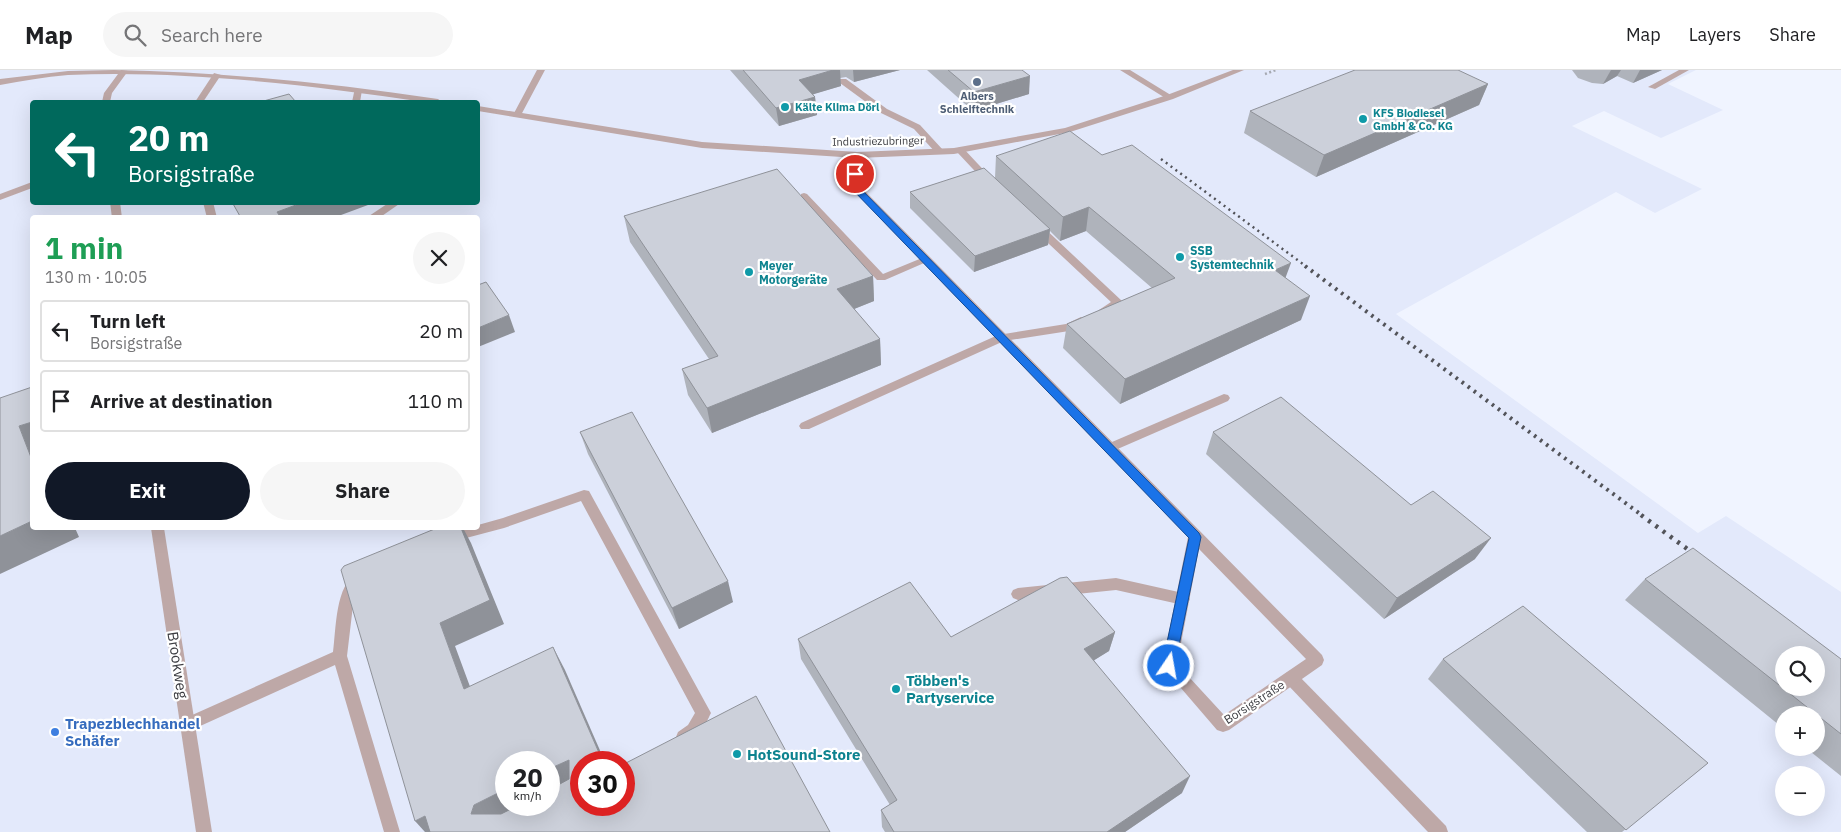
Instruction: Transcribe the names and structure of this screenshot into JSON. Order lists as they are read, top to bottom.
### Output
{
  "streets": {
    "street": ["Industriezubringer", "Brookweg", "Borsigstraße"]
  },
  "crossings": [
    ["Industriezubringer", "Borsigstraße"]
  ],
  "places": [
    "Albers Schleiftechnik",
    "Kälte Klima Dörl",
    "KFS Biodiesel GmbH & Co. KG",
    "SSB Systemtechnik",
    "Meyer Motorgeräte",
    "Többen's Partyservice",
    "Trapezblechhandel Schäfer",
    "HotSound-Store"
  ],
  "page": {
    "header": "Map",
    "search": "Search here",
    "nav": ["Map", "Layers", "Share"],
    "turn": ["20 m", "Borsigstraße"],
    "heading": ["1 min", "130 m · 10:05"],
    "list": [
      {
        "name": "Turn left",
        "note": "Borsigstraße",
        "value": "20 m"
      },
      {
        "name": "Arrive at destination",
        "value": "110 m"
      }
    ],
    "buttons": ["Exit", "Share"],
    "map_buttons": ["+", "−"],
    "speed": "20 km/h",
    "limit": "30"
  }
}
